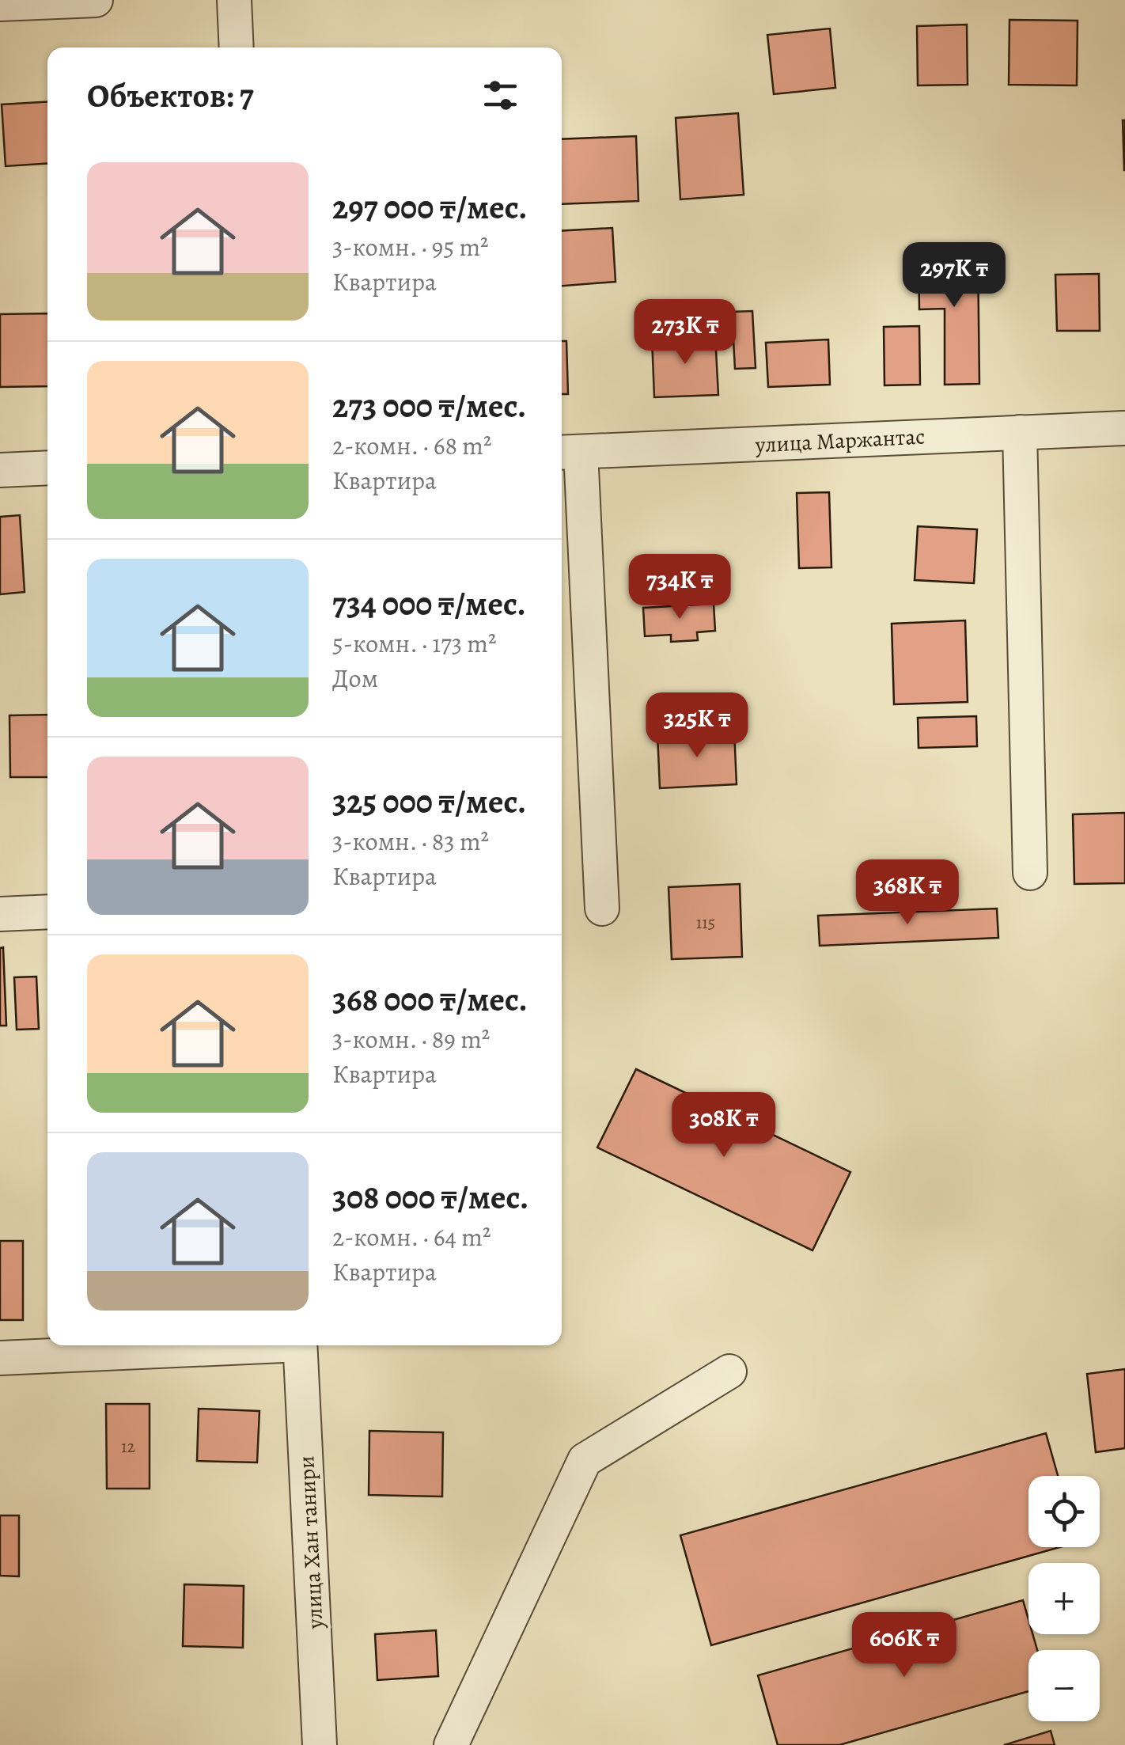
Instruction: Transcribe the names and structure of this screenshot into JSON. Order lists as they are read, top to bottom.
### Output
{
  "streets": {
    "street": ["улица Маржантас", "улица Хан танири"]
  },
  "house_numbers": ["115", "12"],
  "page": {
    "heading": "Объектов: 7",
    "list": [
      {
        "name": "297 000 ₸/мес.",
        "note": "3-комн. · 95 m² · Квартира"
      },
      {
        "name": "273 000 ₸/мес.",
        "note": "2-комн. · 68 m² · Квартира"
      },
      {
        "name": "734 000 ₸/мес.",
        "note": "5-комн. · 173 m² · Дом"
      },
      {
        "name": "325 000 ₸/мес.",
        "note": "3-комн. · 83 m² · Квартира"
      },
      {
        "name": "368 000 ₸/мес.",
        "note": "3-комн. · 89 m² · Квартира"
      },
      {
        "name": "308 000 ₸/мес.",
        "note": "2-комн. · 64 m² · Квартира"
      }
    ],
    "price": [
      "297K ₸",
      "273K ₸",
      "734K ₸",
      "325K ₸",
      "368K ₸",
      "308K ₸",
      "606K ₸"
    ],
    "map_buttons": ["+", "−"]
  }
}
